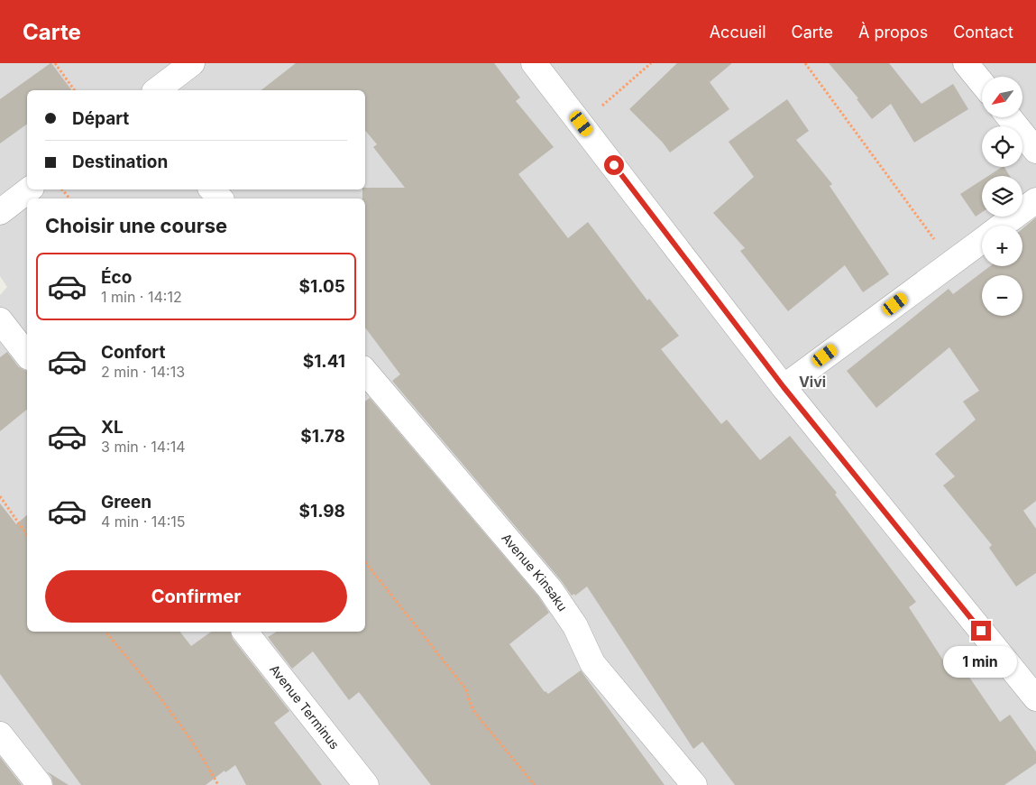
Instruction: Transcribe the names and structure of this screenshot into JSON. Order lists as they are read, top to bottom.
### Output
{
  "streets": {
    "street": ["Avenue Kinsaku", "Avenue Terminus"]
  },
  "districts": ["Vivi"],
  "north": "bottom left",
  "page": {
    "header": "Carte",
    "nav": [
      "Accueil",
      "Carte",
      "À propos",
      "Contact"
    ],
    "map_buttons": ["+", "−"],
    "banner": ["Départ", "Destination"],
    "heading": "Choisir une course",
    "list": [
      {
        "name": "Éco",
        "note": "1 min · 14:12",
        "value": "$1.05"
      },
      {
        "name": "Confort",
        "note": "2 min · 14:13",
        "value": "$1.41"
      },
      {
        "name": "XL",
        "note": "3 min · 14:14",
        "value": "$1.78"
      },
      {
        "name": "Green",
        "note": "4 min · 14:15",
        "value": "$1.98"
      }
    ],
    "buttons": "Confirmer",
    "bubble": "1 min"
  }
}
